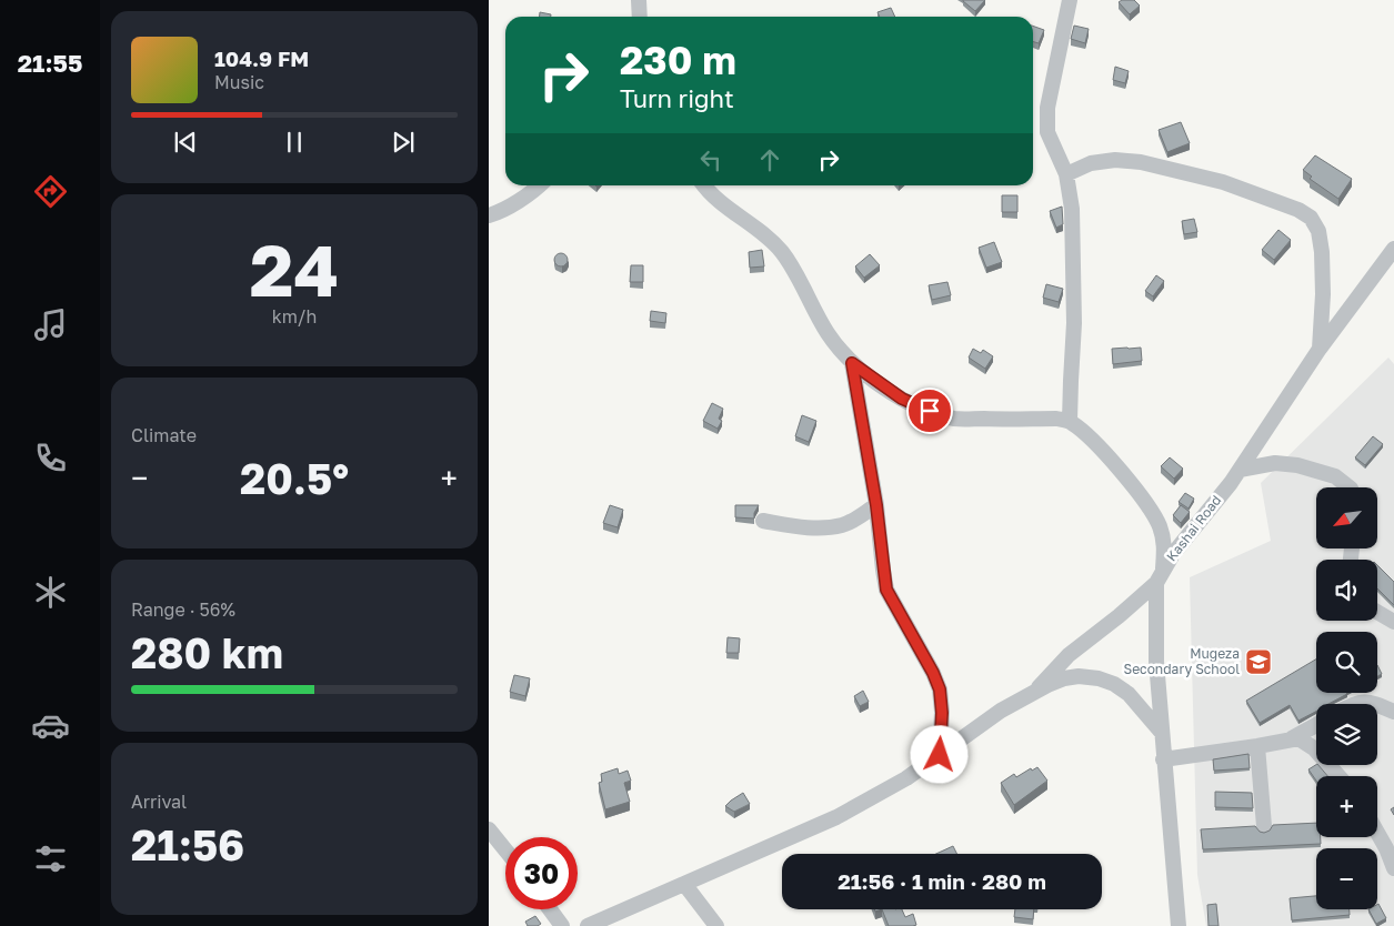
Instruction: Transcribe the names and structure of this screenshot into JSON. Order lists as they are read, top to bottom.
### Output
{
  "streets": {
    "street": ["Kashai Road"]
  },
  "places": {
    "school or university": ["Mugeza Secondary School"]
  },
  "north": "bottom left",
  "page": {
    "tabs": "21:55",
    "turn": ["230 m", "Turn right"],
    "song": ["104.9 FM", "Music"],
    "tile": [
      ["24", "km/h"],
      "Climate",
      ["Range · 56%", "280 km"],
      ["Arrival", "21:56"]
    ],
    "heat": ["−", "20.5°", "+"],
    "map_buttons": ["+", "−"],
    "limit": "30",
    "trip": "21:56 · 1 min · 280 m"
  }
}
